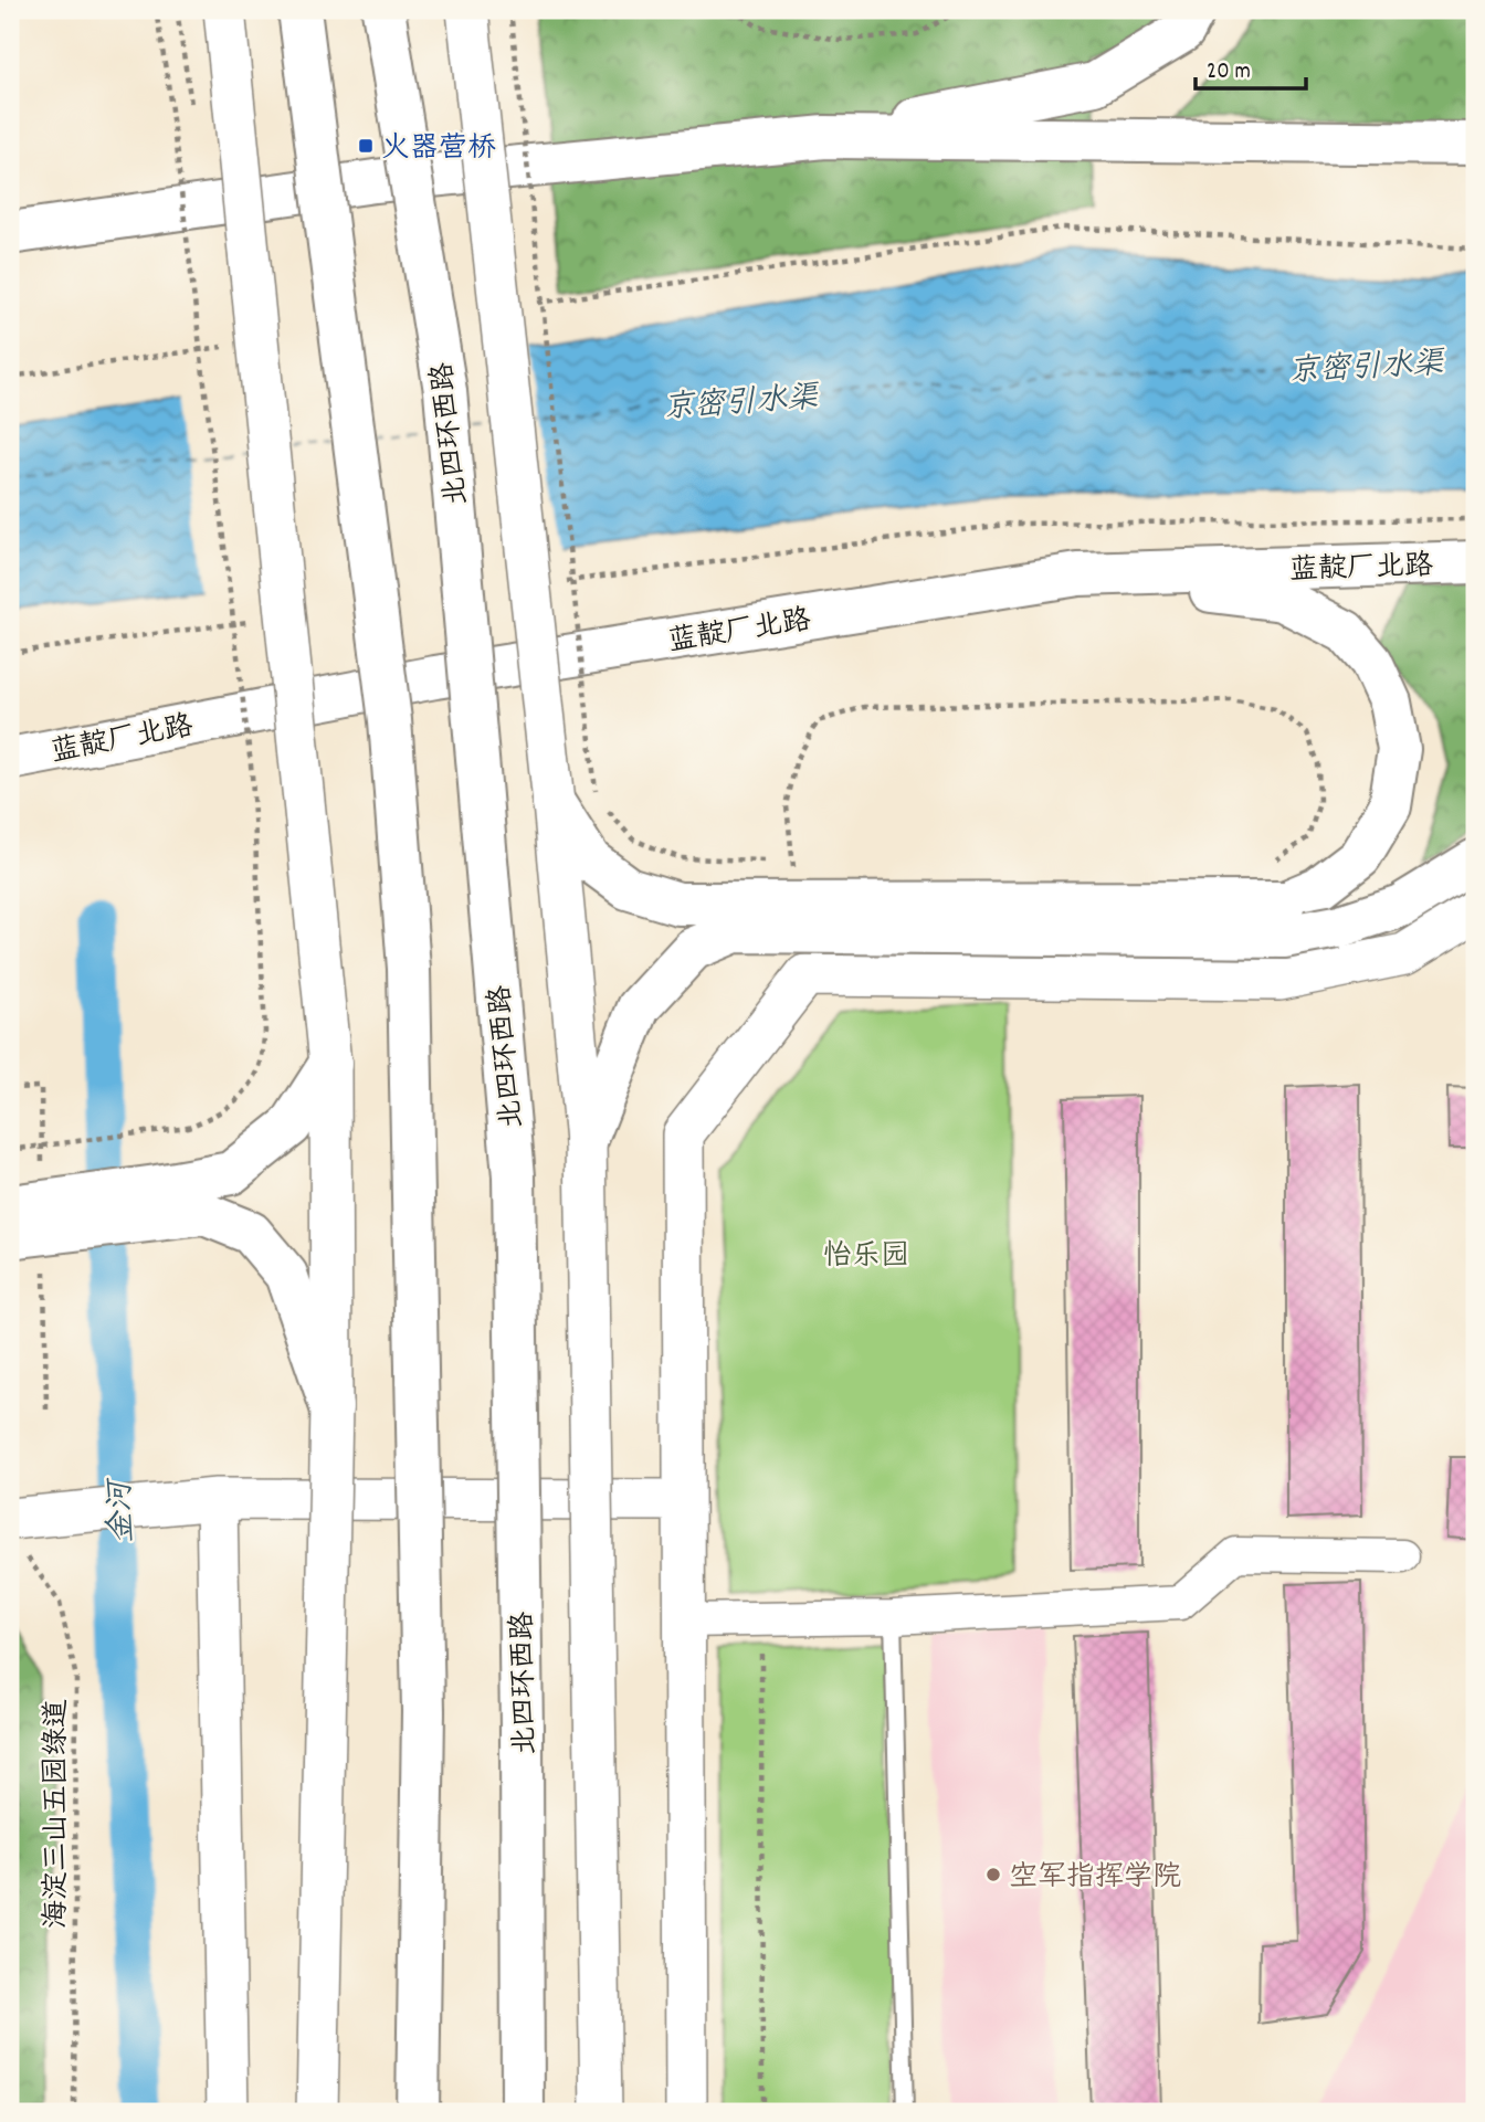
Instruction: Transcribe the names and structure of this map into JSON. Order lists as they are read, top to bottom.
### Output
{
  "streets": {
    "highway": ["北四环西路", "蓝靛厂北路"],
    "path": ["海淀三山五园绿道"]
  },
  "water": ["京密引水渠", "金河"],
  "parks": ["怡乐园"],
  "places": {
    "transit": ["火器营桥"],
    "other": ["空军指挥学院"]
  },
  "scale_bar": "20 m"
}
